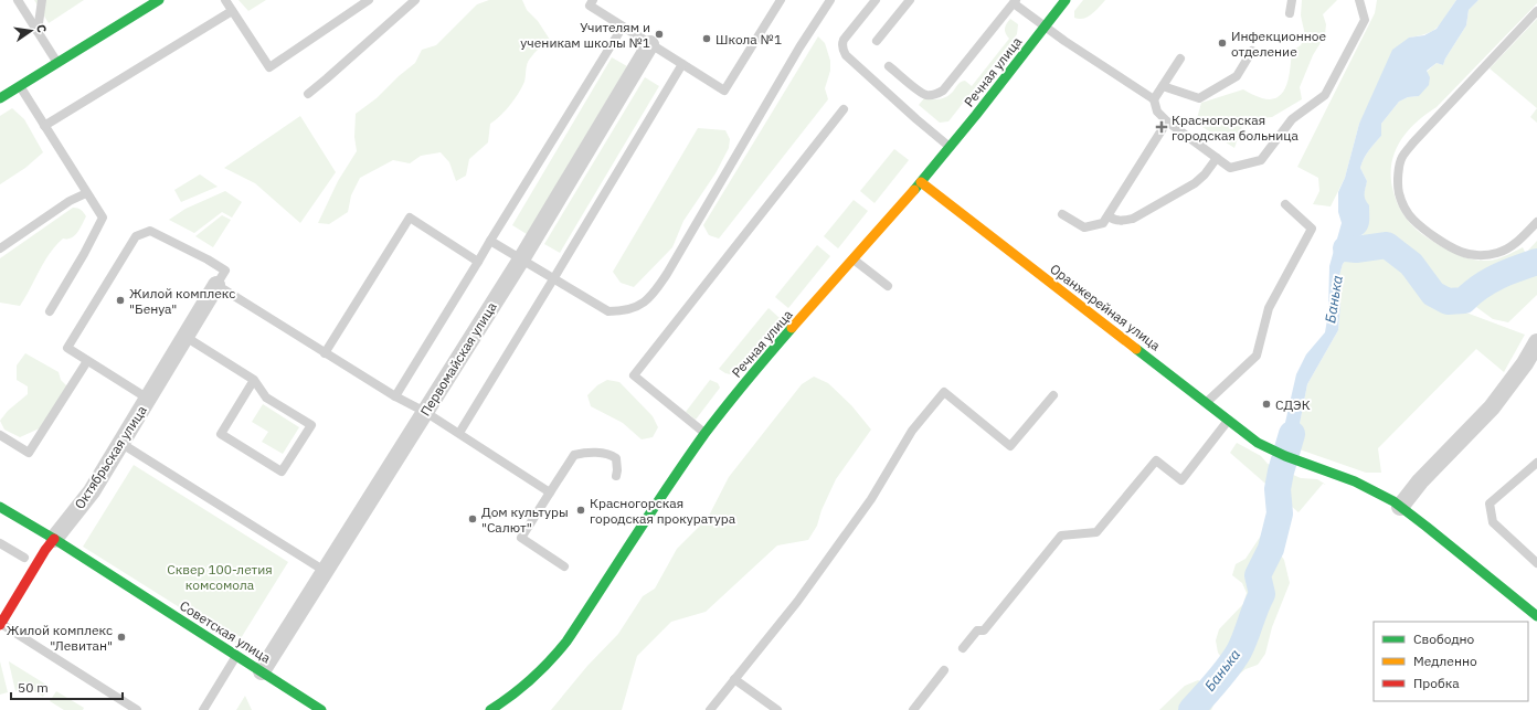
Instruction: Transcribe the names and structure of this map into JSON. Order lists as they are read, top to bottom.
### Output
{
  "streets": {
    "main road": [
      "Речная улица",
      "Оранжерейная улица",
      "Октябрьская улица",
      "Советская улица"
    ],
    "street": ["Первомайская улица"]
  },
  "crossings": [
    ["Речная улица", "Оранжерейная улица"],
    ["Первомайская улица", "Советская улица"],
    ["Октябрьская улица", "Советская улица"]
  ],
  "water": ["Банька"],
  "parks": ["Сквер 100-летия комсомола"],
  "places": {
    "other": [
      "Учителям и ученикам школы №1",
      "Школа №1",
      "Инфекционное отделение",
      "Жилой комплекс \"Бенуа\"",
      "СДЭК",
      "Красногорская городская прокуратура",
      "Дом культуры \"Салют\"",
      "Жилой комплекс \"Левитан\""
    ],
    "health": ["Красногорская городская больница"]
  },
  "legend": ["Свободно", "Медленно", "Пробка"],
  "scale_bar": "50 m",
  "north": "right"
}
